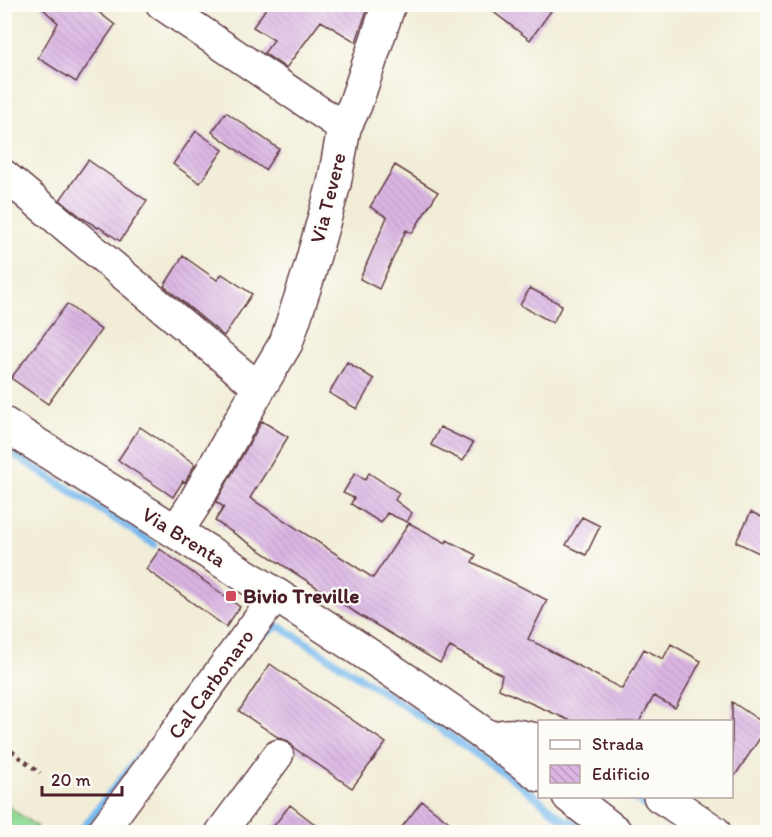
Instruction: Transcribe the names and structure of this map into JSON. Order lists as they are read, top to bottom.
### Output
{
  "streets": {
    "street": ["Via Tevere", "Via Brenta", "Cal Carbonaro"]
  },
  "crossings": [
    ["Via Tevere", "Via Brenta"],
    ["Via Brenta", "Cal Carbonaro"]
  ],
  "places": {
    "transit": ["Bivio Treville"]
  },
  "legend": ["Strada", "Edificio"],
  "scale_bar": "20 m"
}
